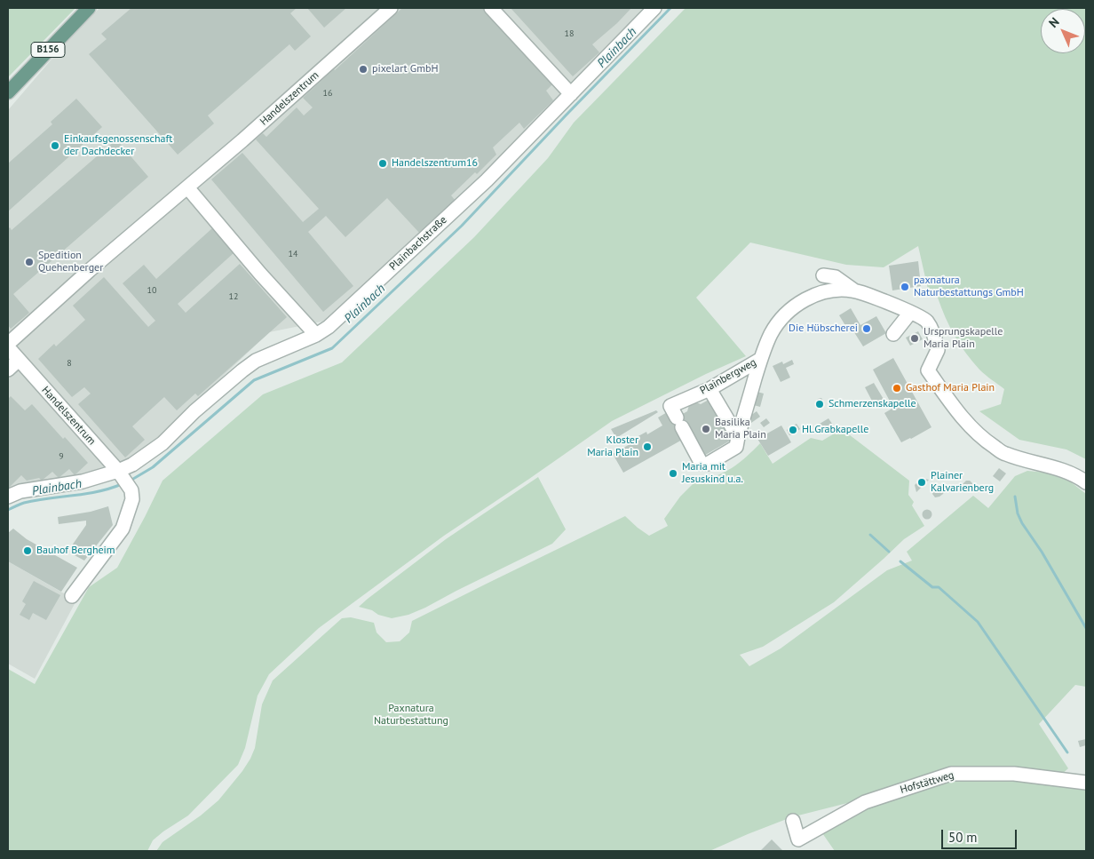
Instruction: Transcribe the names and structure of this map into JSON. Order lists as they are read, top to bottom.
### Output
{
  "streets": {
    "main road": ["B156"],
    "street": [
      "Handelszentrum",
      "Plainbachstraße",
      "Plainbergweg",
      "Hofstättweg"
    ]
  },
  "crossings": [
    ["Handelszentrum", "Plainbachstraße"]
  ],
  "water": ["Plainbach"],
  "parks": ["Paxnatura Naturbestattung"],
  "places": [
    "pixelart GmbH",
    "Einkaufsgenossenschaft der Dachdecker",
    "Handelszentrum16",
    "Spedition Quehenberger",
    "paxnatura Naturbestattungs GmbH",
    "Die Hübscherei",
    "Ursprungskapelle Maria Plain",
    "Gasthof Maria Plain",
    "Schmerzenskapelle",
    "Basilika Maria Plain",
    "Hl.Grabkapelle",
    "Kloster Maria Plain",
    "Maria mit Jesuskind u.a.",
    "Plainer Kalvarienberg",
    "Bauhof Bergheim"
  ],
  "house_numbers": [
    "18",
    "16",
    "14",
    "10",
    "12",
    "8",
    "9"
  ],
  "scale_bar": "50 m",
  "north": "top left"
}
